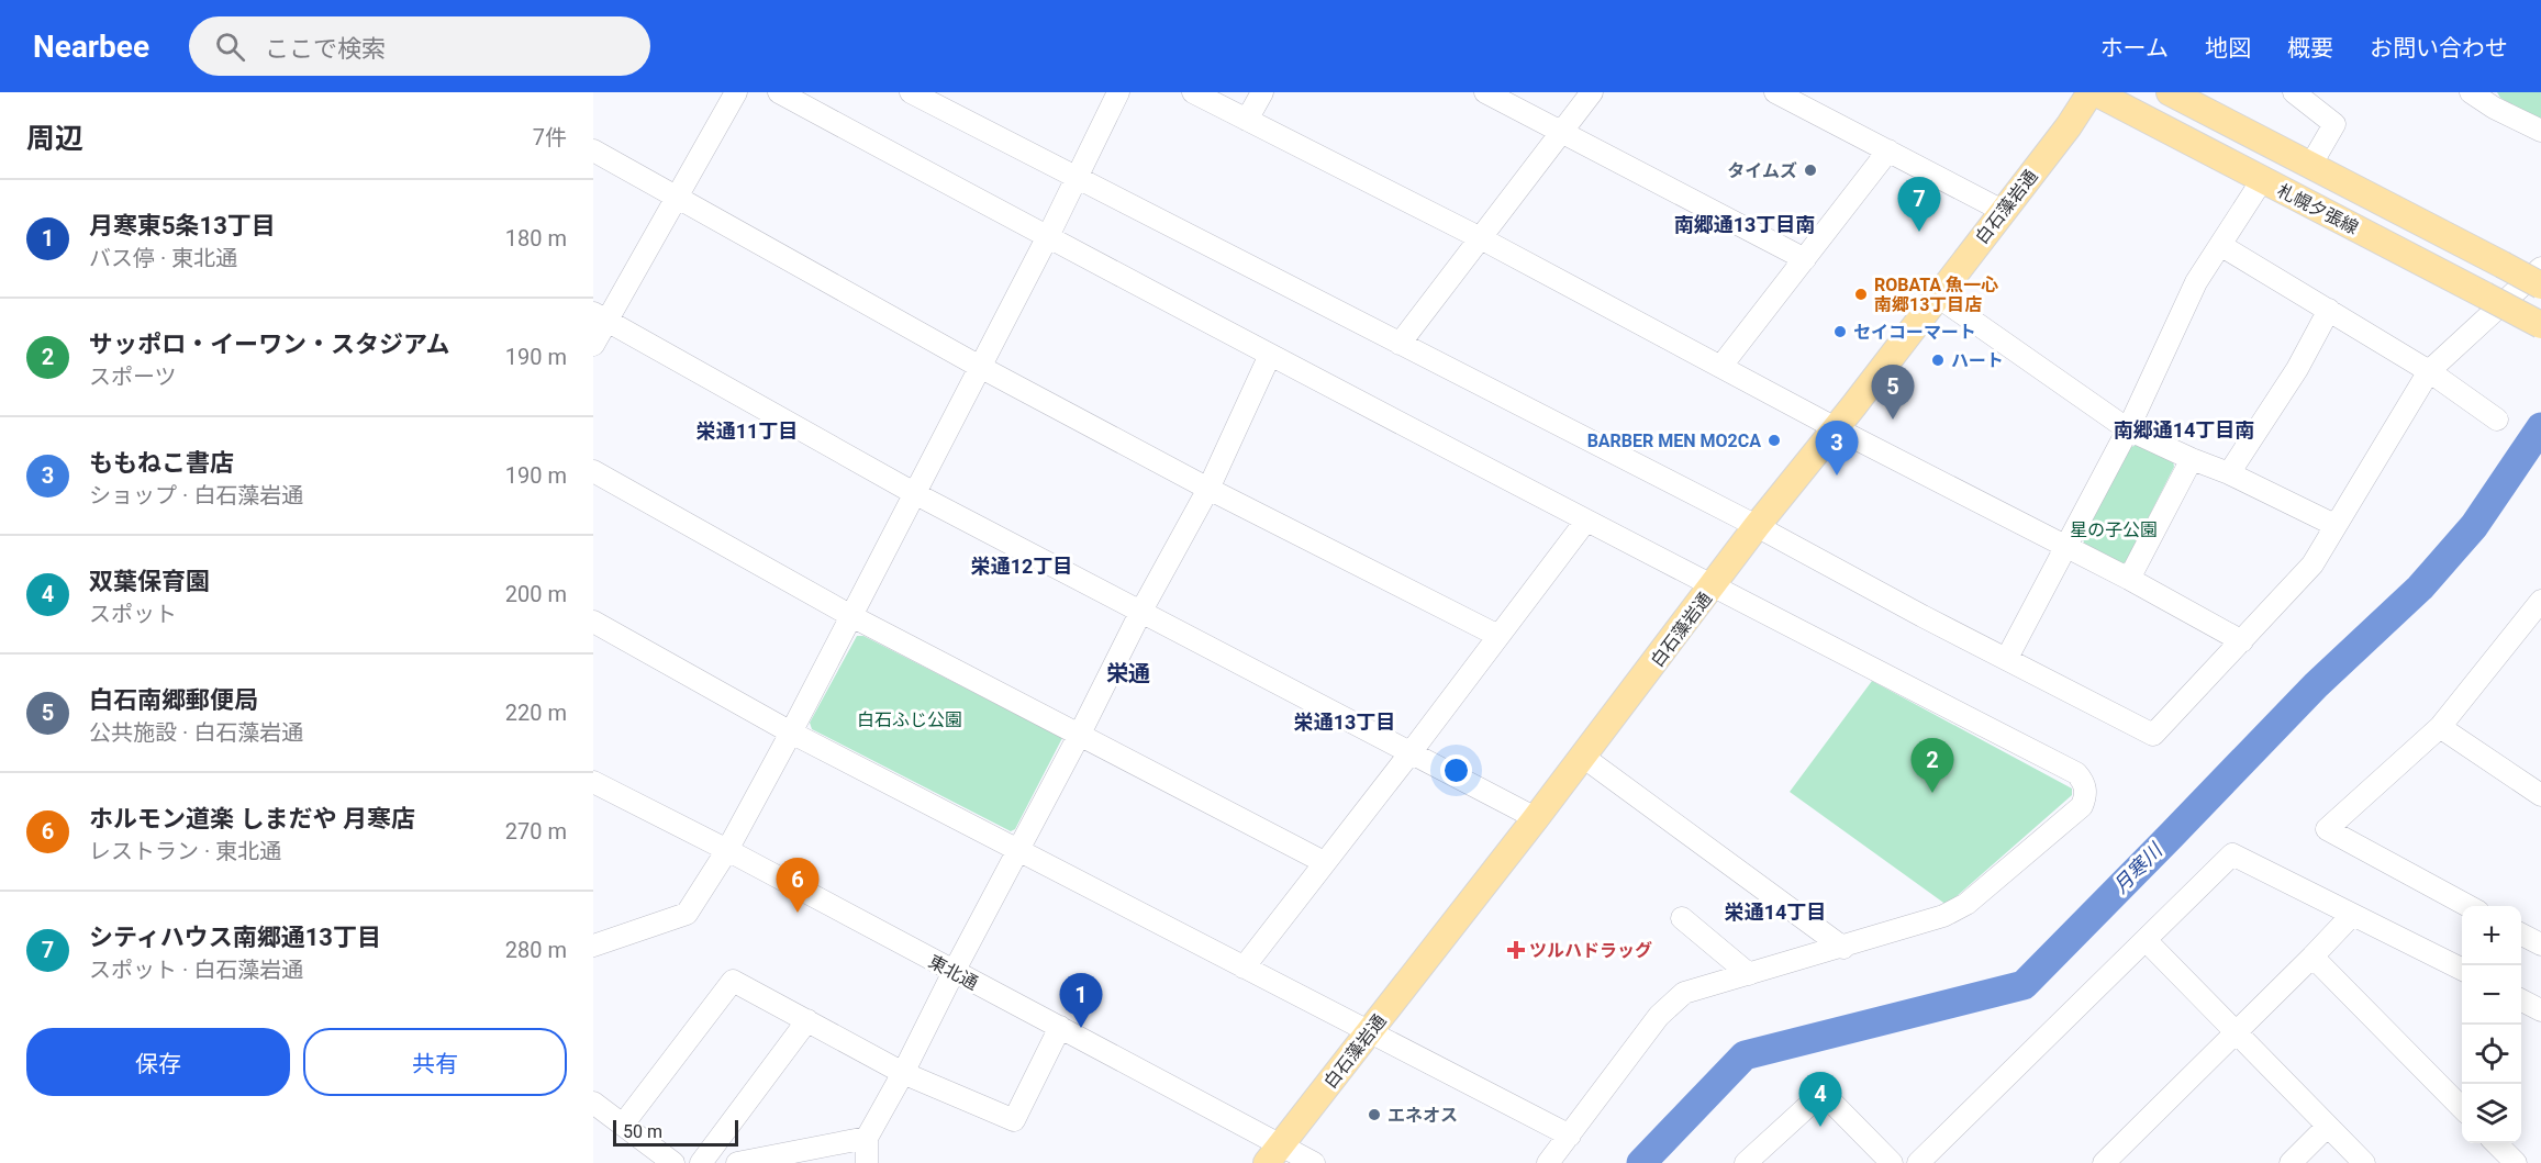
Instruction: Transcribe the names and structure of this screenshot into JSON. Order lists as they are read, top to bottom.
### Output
{
  "streets": {
    "main road": ["白石藻岩通", "札幌夕張線"],
    "street": ["東北通"]
  },
  "crossings": [
    ["白石藻岩通", "札幌夕張線"],
    ["白石藻岩通", "東北通"]
  ],
  "districts": [
    "南郷通13丁目南",
    "南郷通14丁目南",
    "栄通11丁目",
    "栄通12丁目",
    "栄通",
    "栄通13丁目",
    "栄通14丁目"
  ],
  "water": ["月寒川"],
  "parks": ["星の子公園", "白石ふじ公園"],
  "places": {
    "other": [
      "タイムズ",
      "ROBATA 魚一心 南郷13丁目店",
      "セイコーマート",
      "ハート",
      "BARBER MEN MO2CA",
      "エネオス"
    ],
    "health": ["ツルハドラッグ"]
  },
  "scale_bar": "50 m",
  "page": {
    "header": "Nearbee",
    "search": "ここで検索",
    "nav": [
      "ホーム",
      "地図",
      "概要",
      "お問い合わせ"
    ],
    "heading": ["周辺", "7件"],
    "pins": [
      "7",
      "5",
      "3",
      "2",
      "6",
      "1",
      "4"
    ],
    "list": [
      {
        "mark": "1",
        "name": "月寒東5条13丁目",
        "note": "バス停 · 東北通",
        "value": "180 m"
      },
      {
        "mark": "2",
        "name": "サッポロ・イーワン・スタジアム",
        "note": "スポーツ",
        "value": "190 m"
      },
      {
        "mark": "3",
        "name": "ももねこ書店",
        "note": "ショップ · 白石藻岩通",
        "value": "190 m"
      },
      {
        "mark": "4",
        "name": "双葉保育園",
        "note": "スポット",
        "value": "200 m"
      },
      {
        "mark": "5",
        "name": "白石南郷郵便局",
        "note": "公共施設 · 白石藻岩通",
        "value": "220 m"
      },
      {
        "mark": "6",
        "name": "ホルモン道楽 しまだや 月寒店",
        "note": "レストラン · 東北通",
        "value": "270 m"
      },
      {
        "mark": "7",
        "name": "シティハウス南郷通13丁目",
        "note": "スポット · 白石藻岩通",
        "value": "280 m"
      }
    ],
    "map_buttons": ["+", "−"],
    "buttons": ["保存", "共有"],
    "scale": "50 m"
  }
}
